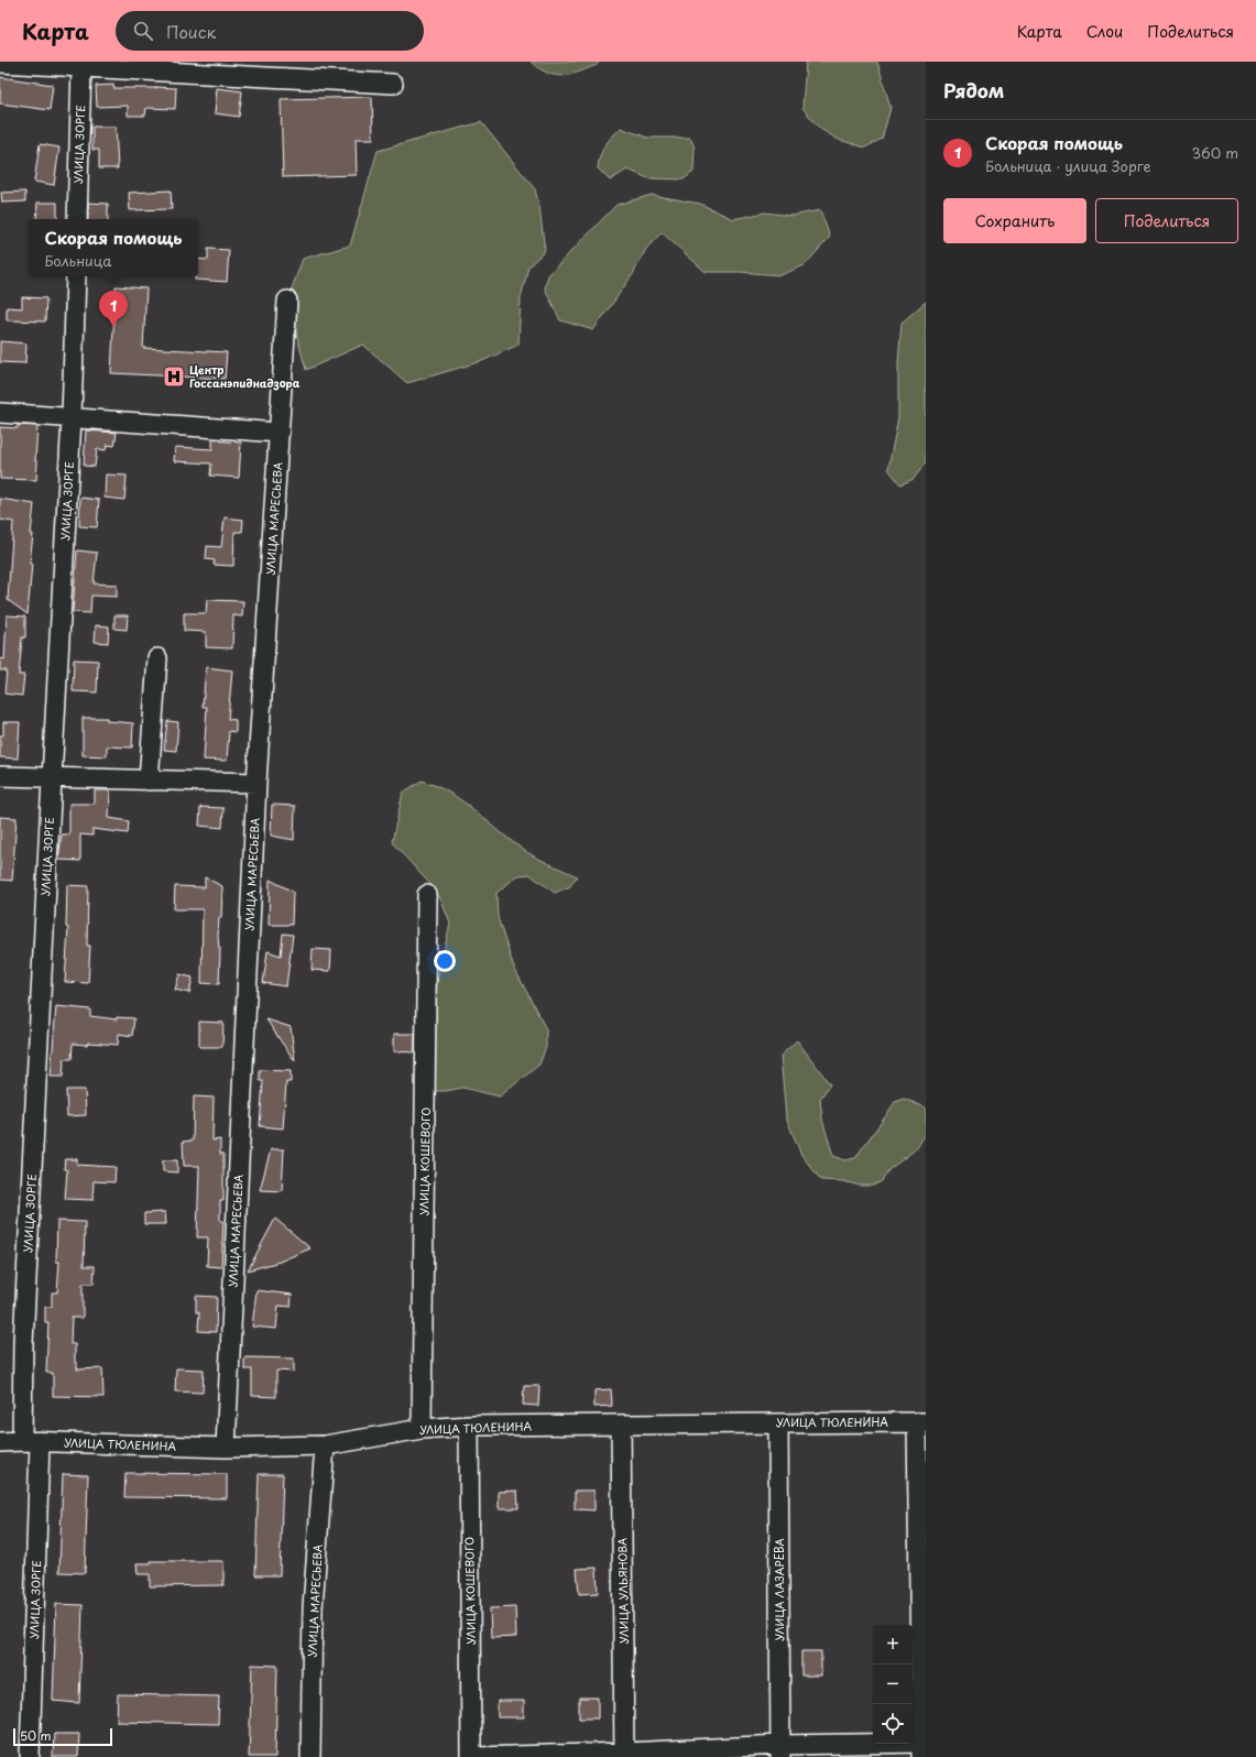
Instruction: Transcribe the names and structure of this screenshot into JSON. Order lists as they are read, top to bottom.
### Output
{
  "streets": {
    "street": [
      "УЛИЦА ЗОРГЕ",
      "УЛИЦА МАРЕСЬЕВА",
      "УЛИЦА КОШЕВОГО",
      "УЛИЦА ТЮЛЕНИНА",
      "УЛИЦА ЛАЗАРЕВА",
      "УЛИЦА УЛЬЯНОВА"
    ]
  },
  "crossings": [
    ["УЛИЦА ЗОРГЕ", "УЛИЦА ТЮЛЕНИНА"],
    ["УЛИЦА МАРЕСЬЕВА", "УЛИЦА ТЮЛЕНИНА"],
    ["УЛИЦА КОШЕВОГО", "УЛИЦА ТЮЛЕНИНА"],
    ["УЛИЦА ТЮЛЕНИНА", "УЛИЦА ЛАЗАРЕВА"],
    ["УЛИЦА ТЮЛЕНИНА", "УЛИЦА УЛЬЯНОВА"]
  ],
  "places": {
    "hospital": ["Центр Госсанэпиднадзора"]
  },
  "scale_bar": "50 m",
  "page": {
    "header": "Карта",
    "search": "Поиск",
    "nav": ["Карта", "Слои", "Поделиться"],
    "heading": "Рядом",
    "list": [
      {
        "mark": "1",
        "name": "Скорая помощь",
        "note": "Больница · улица Зорге",
        "value": "360 m"
      }
    ],
    "buttons": ["Сохранить", "Поделиться"],
    "popup": ["Скорая помощь", "Больница"],
    "pins": "1",
    "map_buttons": ["+", "−"],
    "scale": "50 m"
  }
}
